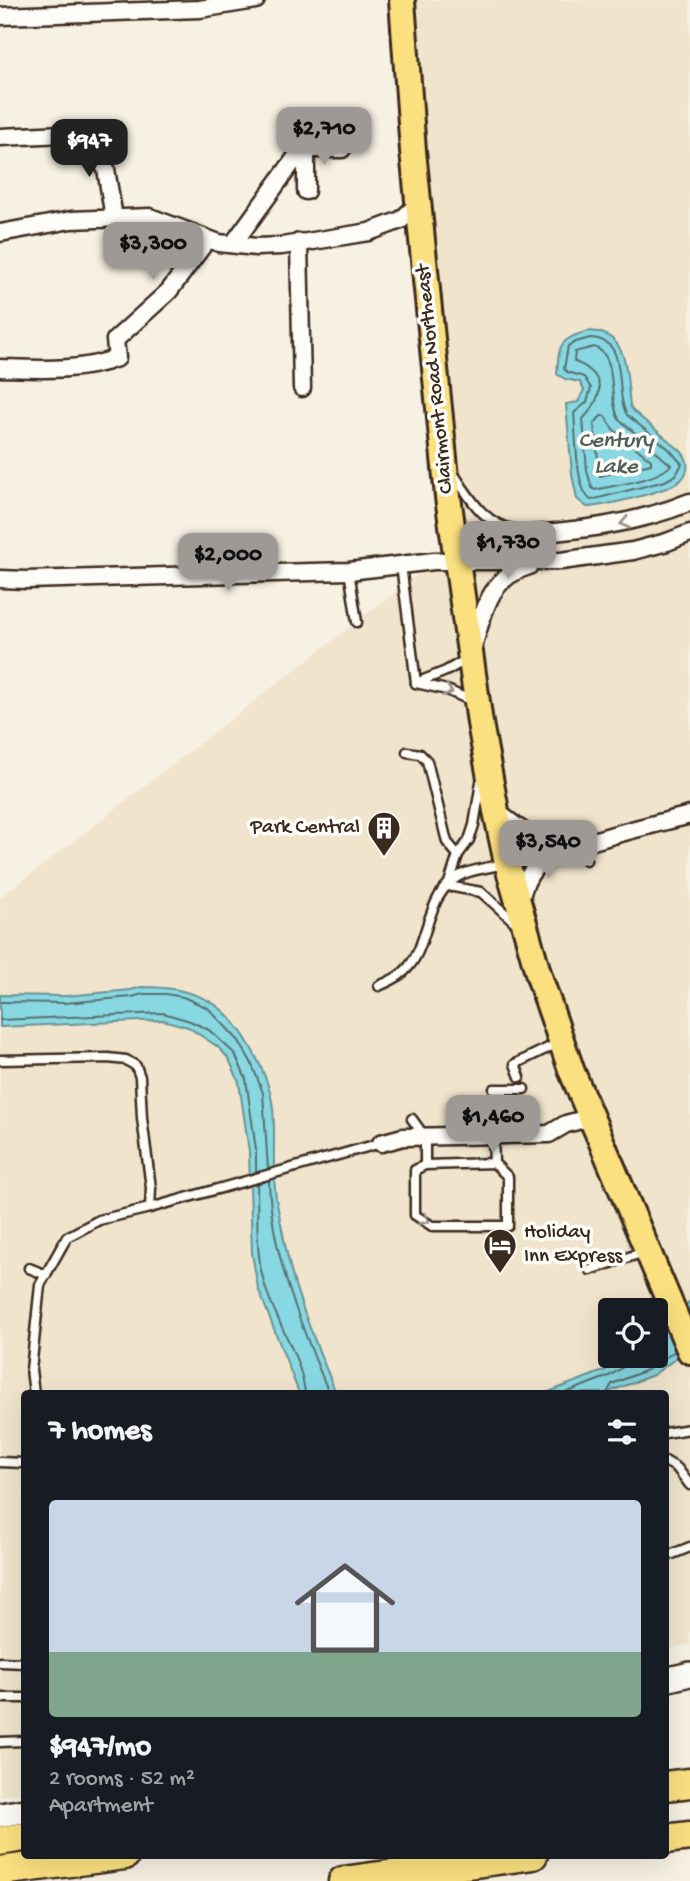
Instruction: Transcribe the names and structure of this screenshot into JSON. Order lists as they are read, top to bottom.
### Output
{
  "streets": {
    "main road": ["Clairmont Road Northeast"]
  },
  "water": ["Century Lake"],
  "places": {
    "building": ["Park Central"],
    "hotel": ["Holiday Inn Express"]
  },
  "page": {
    "price": [
      "$2,710",
      "$947",
      "$3,300",
      "$1,730",
      "$2,000",
      "$3,540",
      "$1,460"
    ],
    "heading": "7 homes",
    "list": [
      {
        "name": "$947/mo",
        "note": "2 rooms · 52 m² · Apartment"
      }
    ]
  }
}
